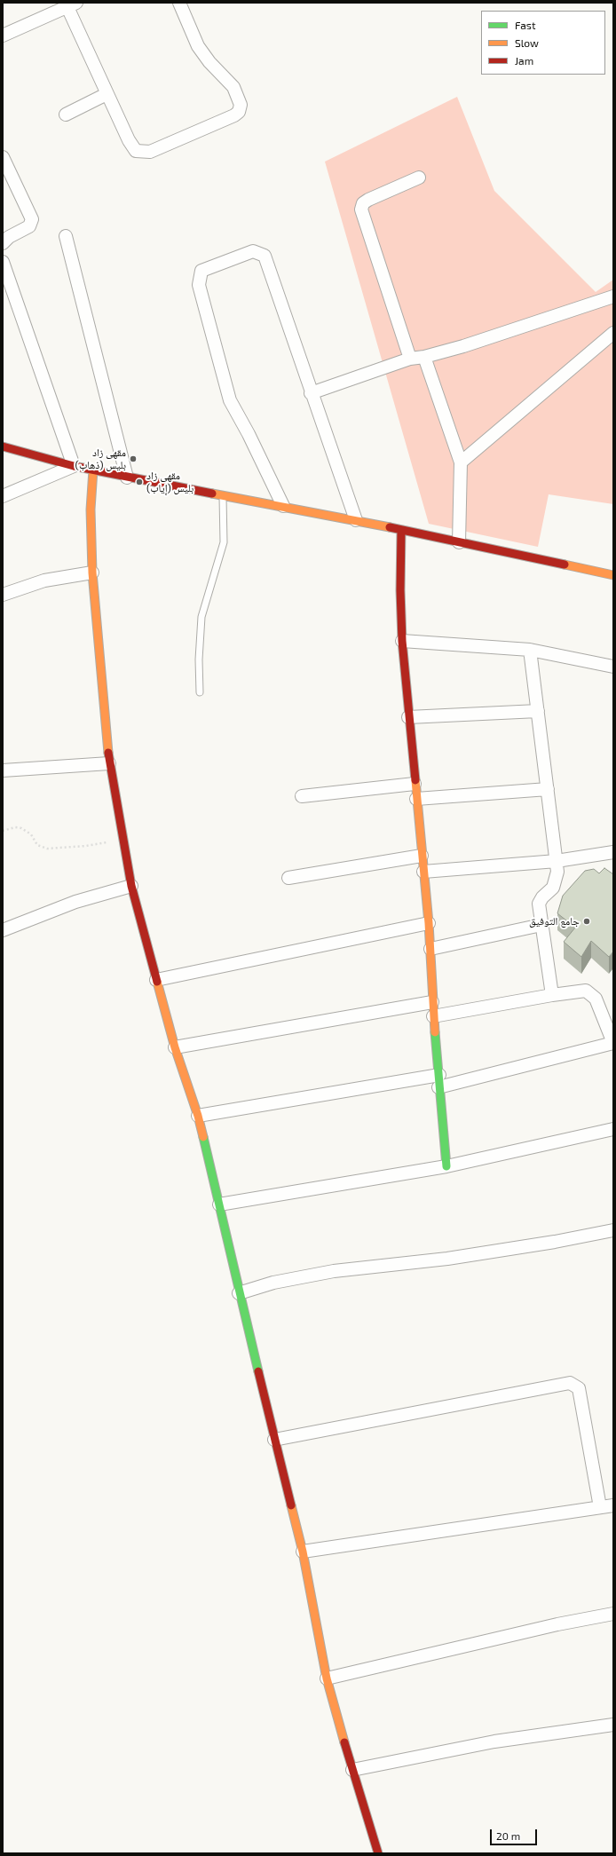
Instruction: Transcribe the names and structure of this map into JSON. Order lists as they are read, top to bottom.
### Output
{
  "places": ["مقهى زاد بليس (ذهاب)", "مقهى زاد بليس (إياب)", "جامع التوفيق"],
  "legend": ["Fast", "Slow", "Jam"],
  "scale_bar": "20 m"
}
